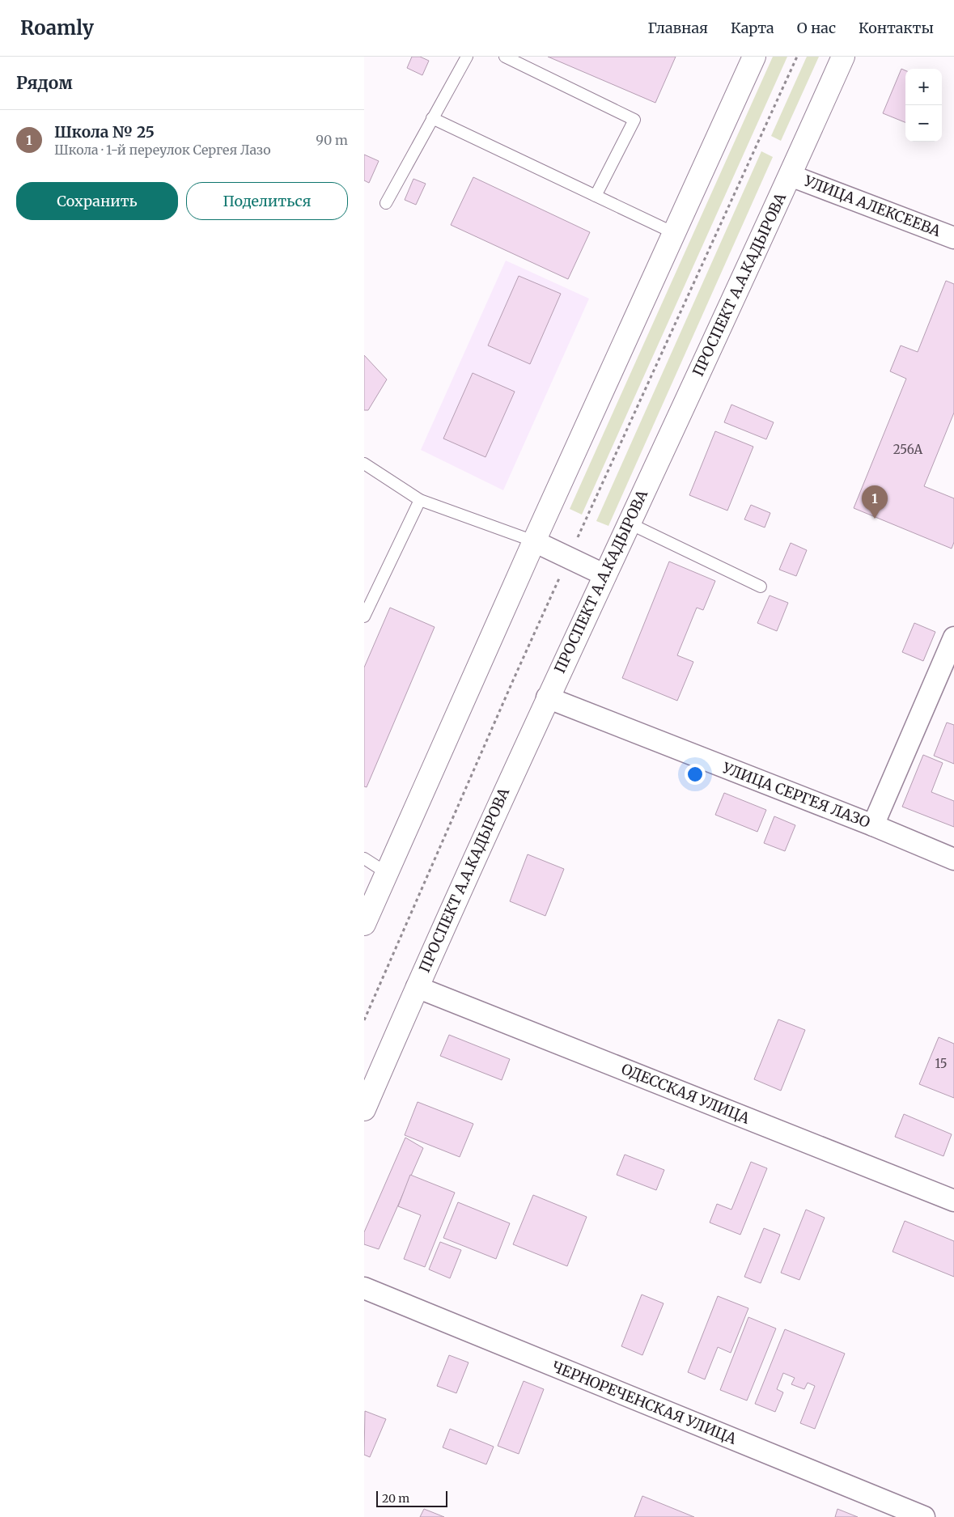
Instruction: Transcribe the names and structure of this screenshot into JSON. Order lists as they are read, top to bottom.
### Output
{
  "streets": {
    "street": [
      "УЛИЦА АЛЕКСЕЕВА",
      "ПРОСПЕКТ А.А.КАДЫРОВА",
      "УЛИЦА СЕРГЕЯ ЛАЗО",
      "ОДЕССКАЯ УЛИЦА",
      "ЧЕРНОРЕЧЕНСКАЯ УЛИЦА"
    ]
  },
  "crossings": [
    ["УЛИЦА АЛЕКСЕЕВА", "ПРОСПЕКТ А.А.КАДЫРОВА"],
    ["ПРОСПЕКТ А.А.КАДЫРОВА", "УЛИЦА СЕРГЕЯ ЛАЗО"],
    ["ПРОСПЕКТ А.А.КАДЫРОВА", "ОДЕССКАЯ УЛИЦА"]
  ],
  "house_numbers": ["256А", "15"],
  "scale_bar": "20 m",
  "page": {
    "header": "Roamly",
    "nav": [
      "Главная",
      "Карта",
      "О нас",
      "Контакты"
    ],
    "heading": "Рядом",
    "map_buttons": ["+", "−"],
    "list": [
      {
        "mark": "1",
        "name": "Школа № 25",
        "note": "Школа · 1-й переулок Сергея Лазо",
        "value": "90 m"
      }
    ],
    "buttons": ["Сохранить", "Поделиться"],
    "pins": "1",
    "scale": "20 m"
  }
}
